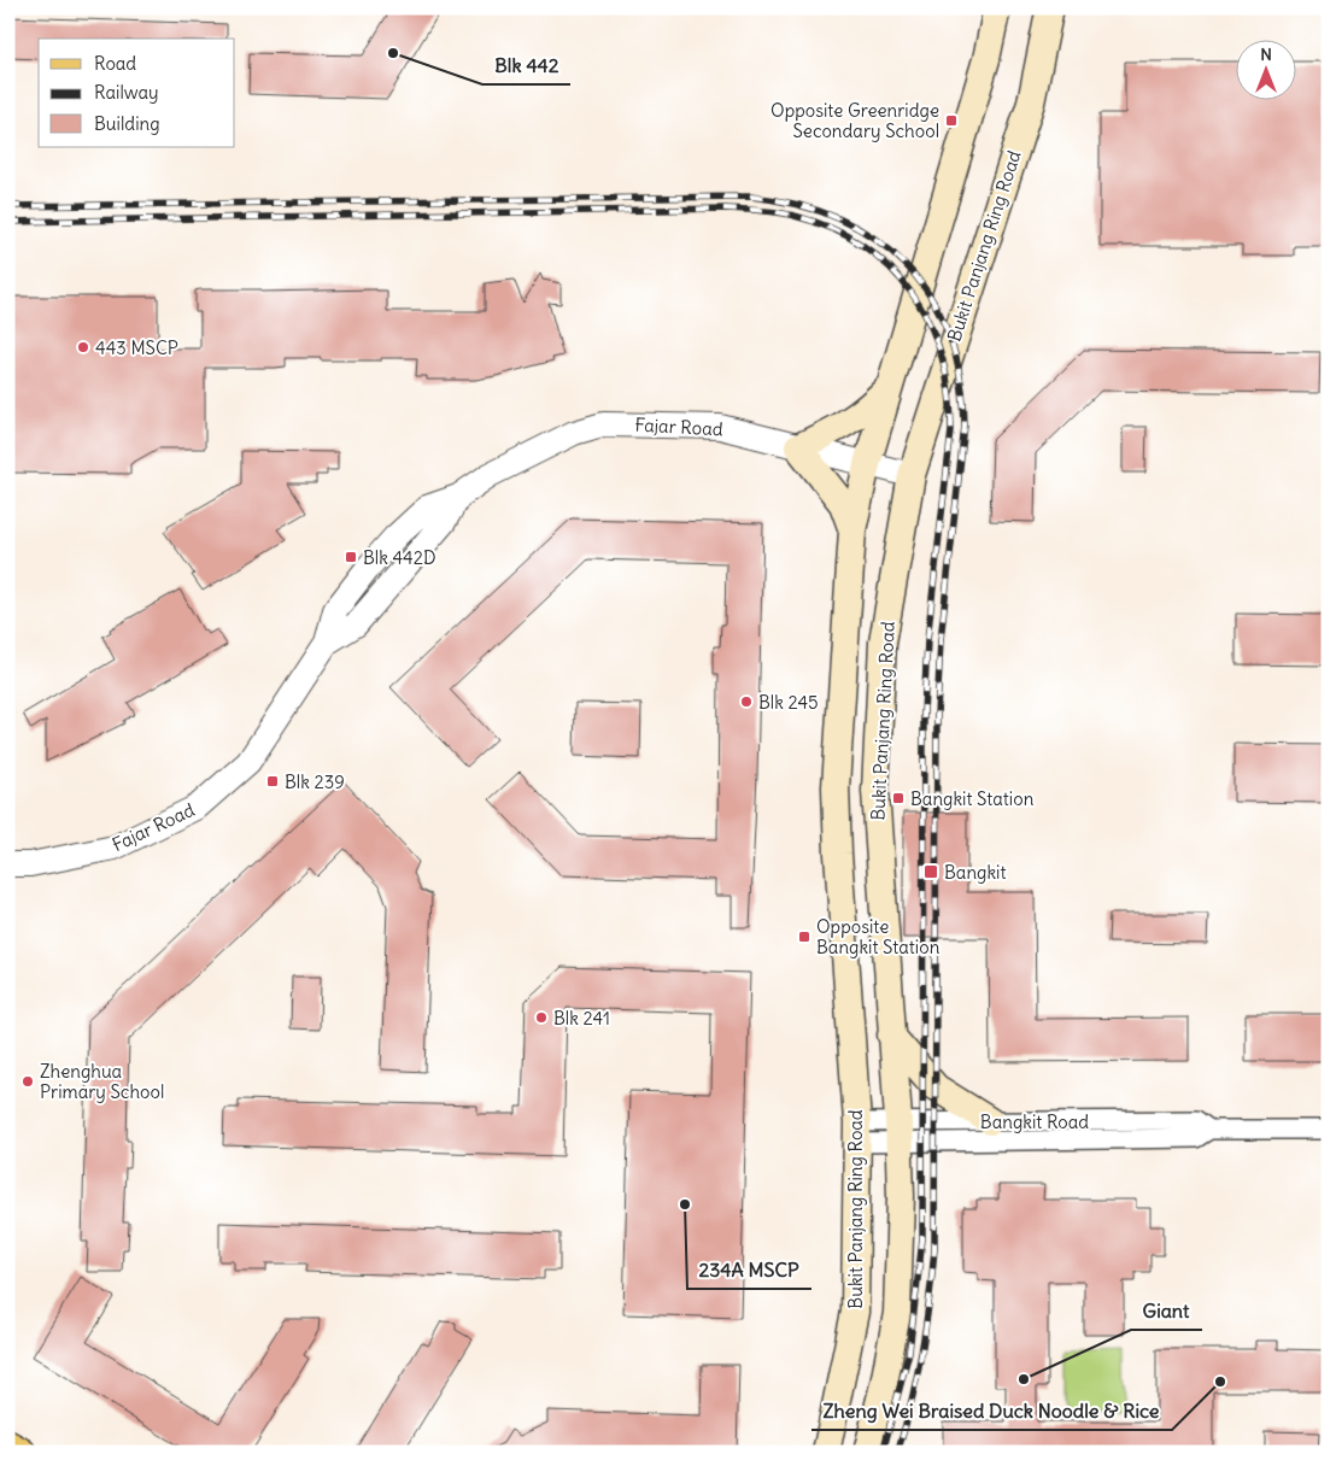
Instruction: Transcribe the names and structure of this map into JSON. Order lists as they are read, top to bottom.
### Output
{
  "streets": {
    "main road": ["Bukit Panjang Ring Road"],
    "street": ["Fajar Road", "Bangkit Road"]
  },
  "crossings": [
    ["Bukit Panjang Ring Road", "Fajar Road"],
    ["Bukit Panjang Ring Road", "Bangkit Road"]
  ],
  "places": {
    "other": [
      "Blk 442",
      "443 MSCP",
      "Blk 245",
      "Blk 241",
      "Zhenghua Primary School",
      "234A MSCP",
      "Giant",
      "Zheng Wei Braised Duck Noodle & Rice"
    ],
    "transit": [
      "Opposite Greenridge Secondary School",
      "Blk 442D",
      "Blk 239",
      "Bangkit Station",
      "Bangkit",
      "Opposite Bangkit Station"
    ]
  },
  "legend": ["Road", "Railway", "Building"],
  "north": "top"
}
